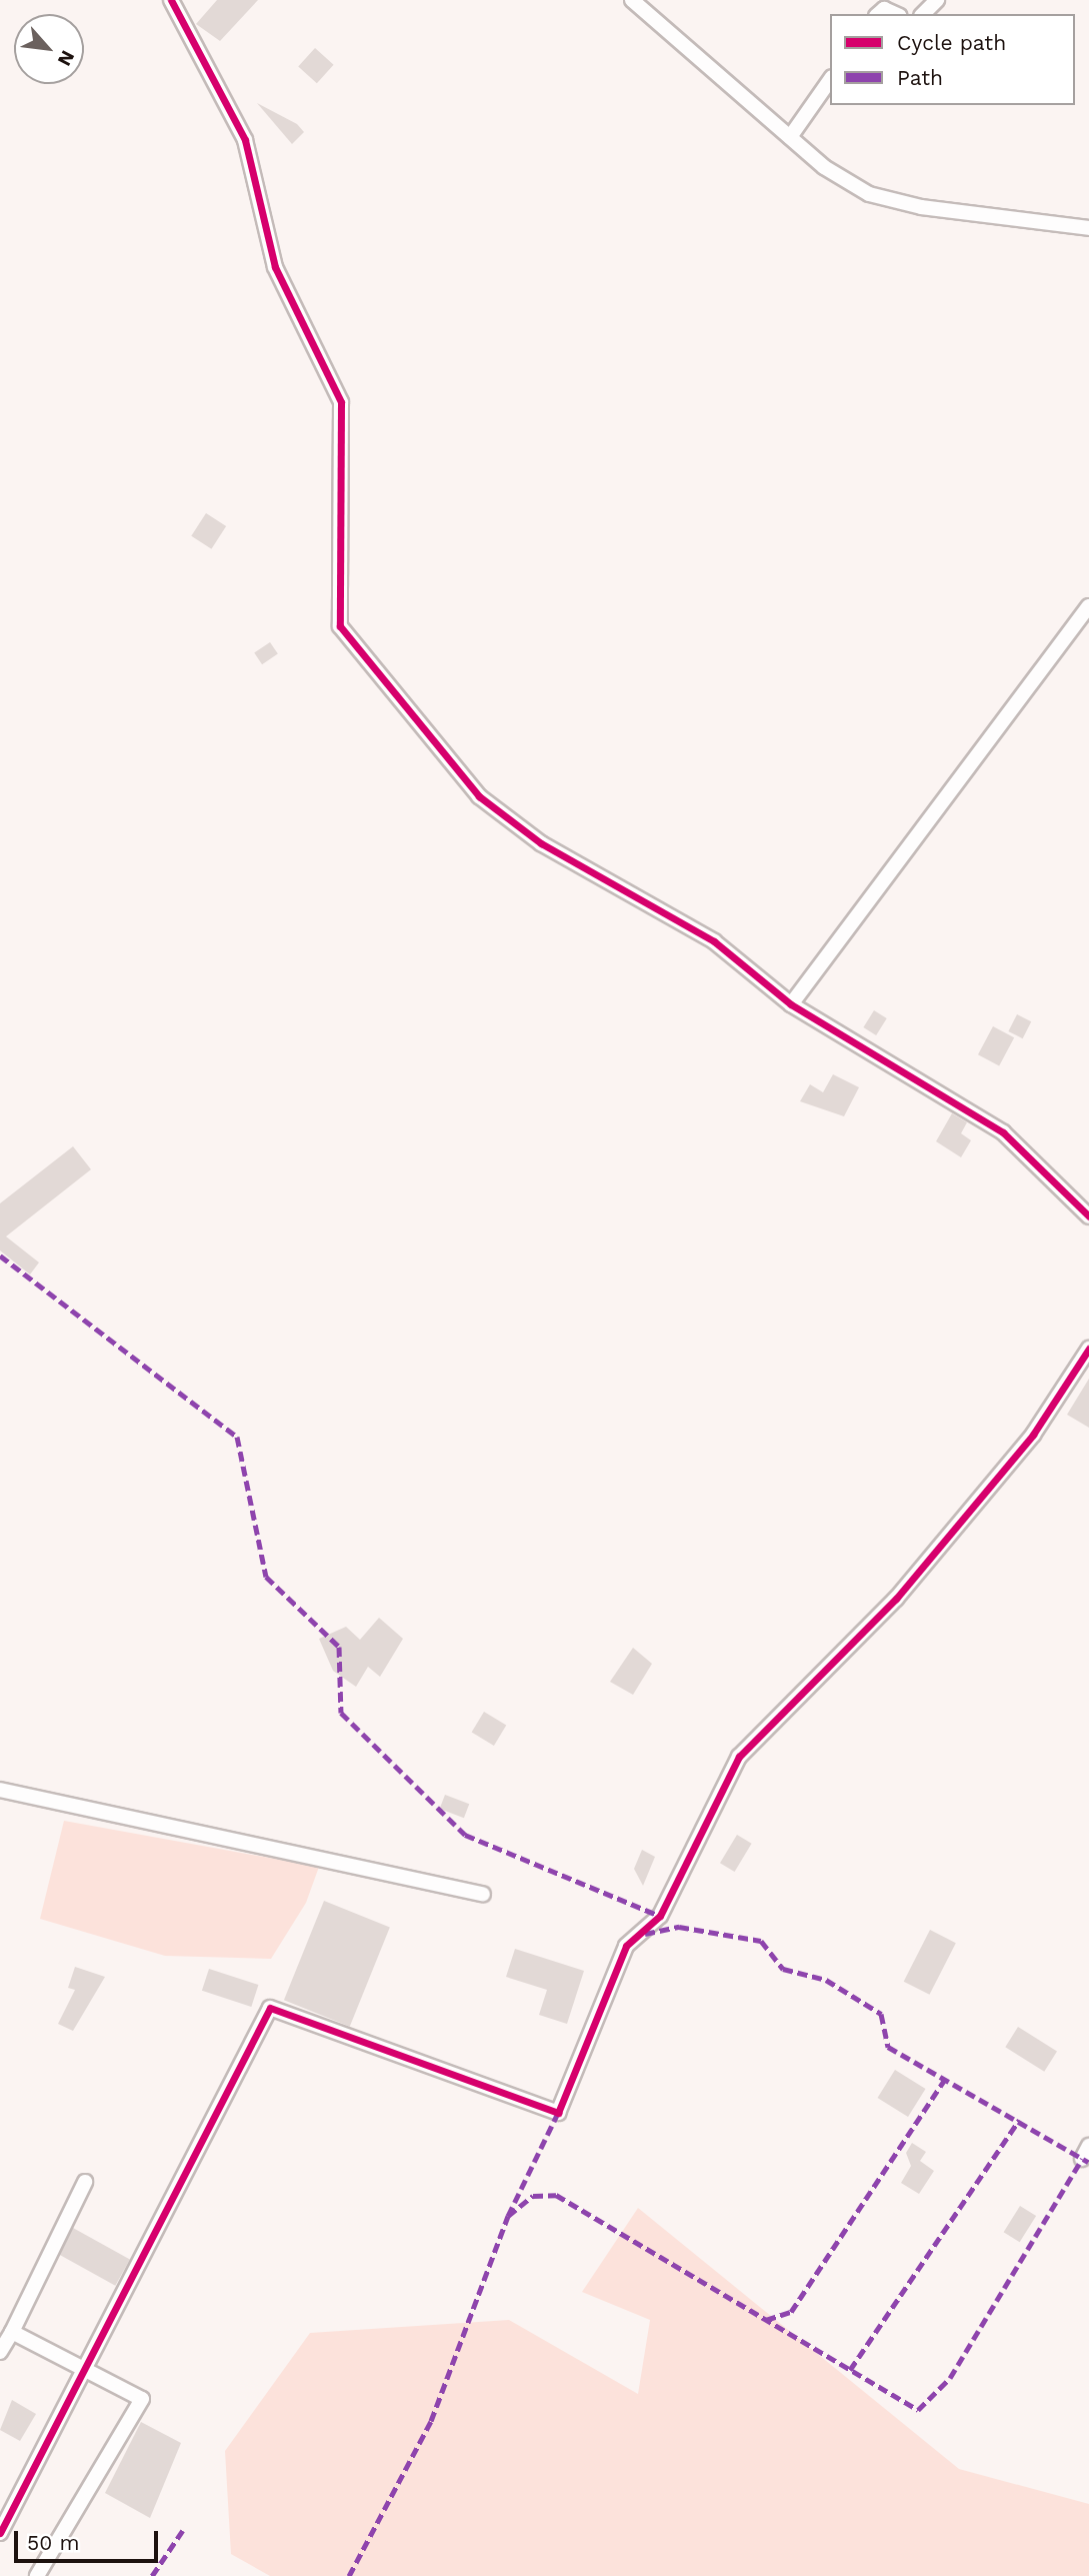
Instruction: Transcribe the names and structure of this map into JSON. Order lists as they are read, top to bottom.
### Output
{
  "legend": ["Cycle path", "Path"],
  "scale_bar": "50 m",
  "north": "bottom right"
}
